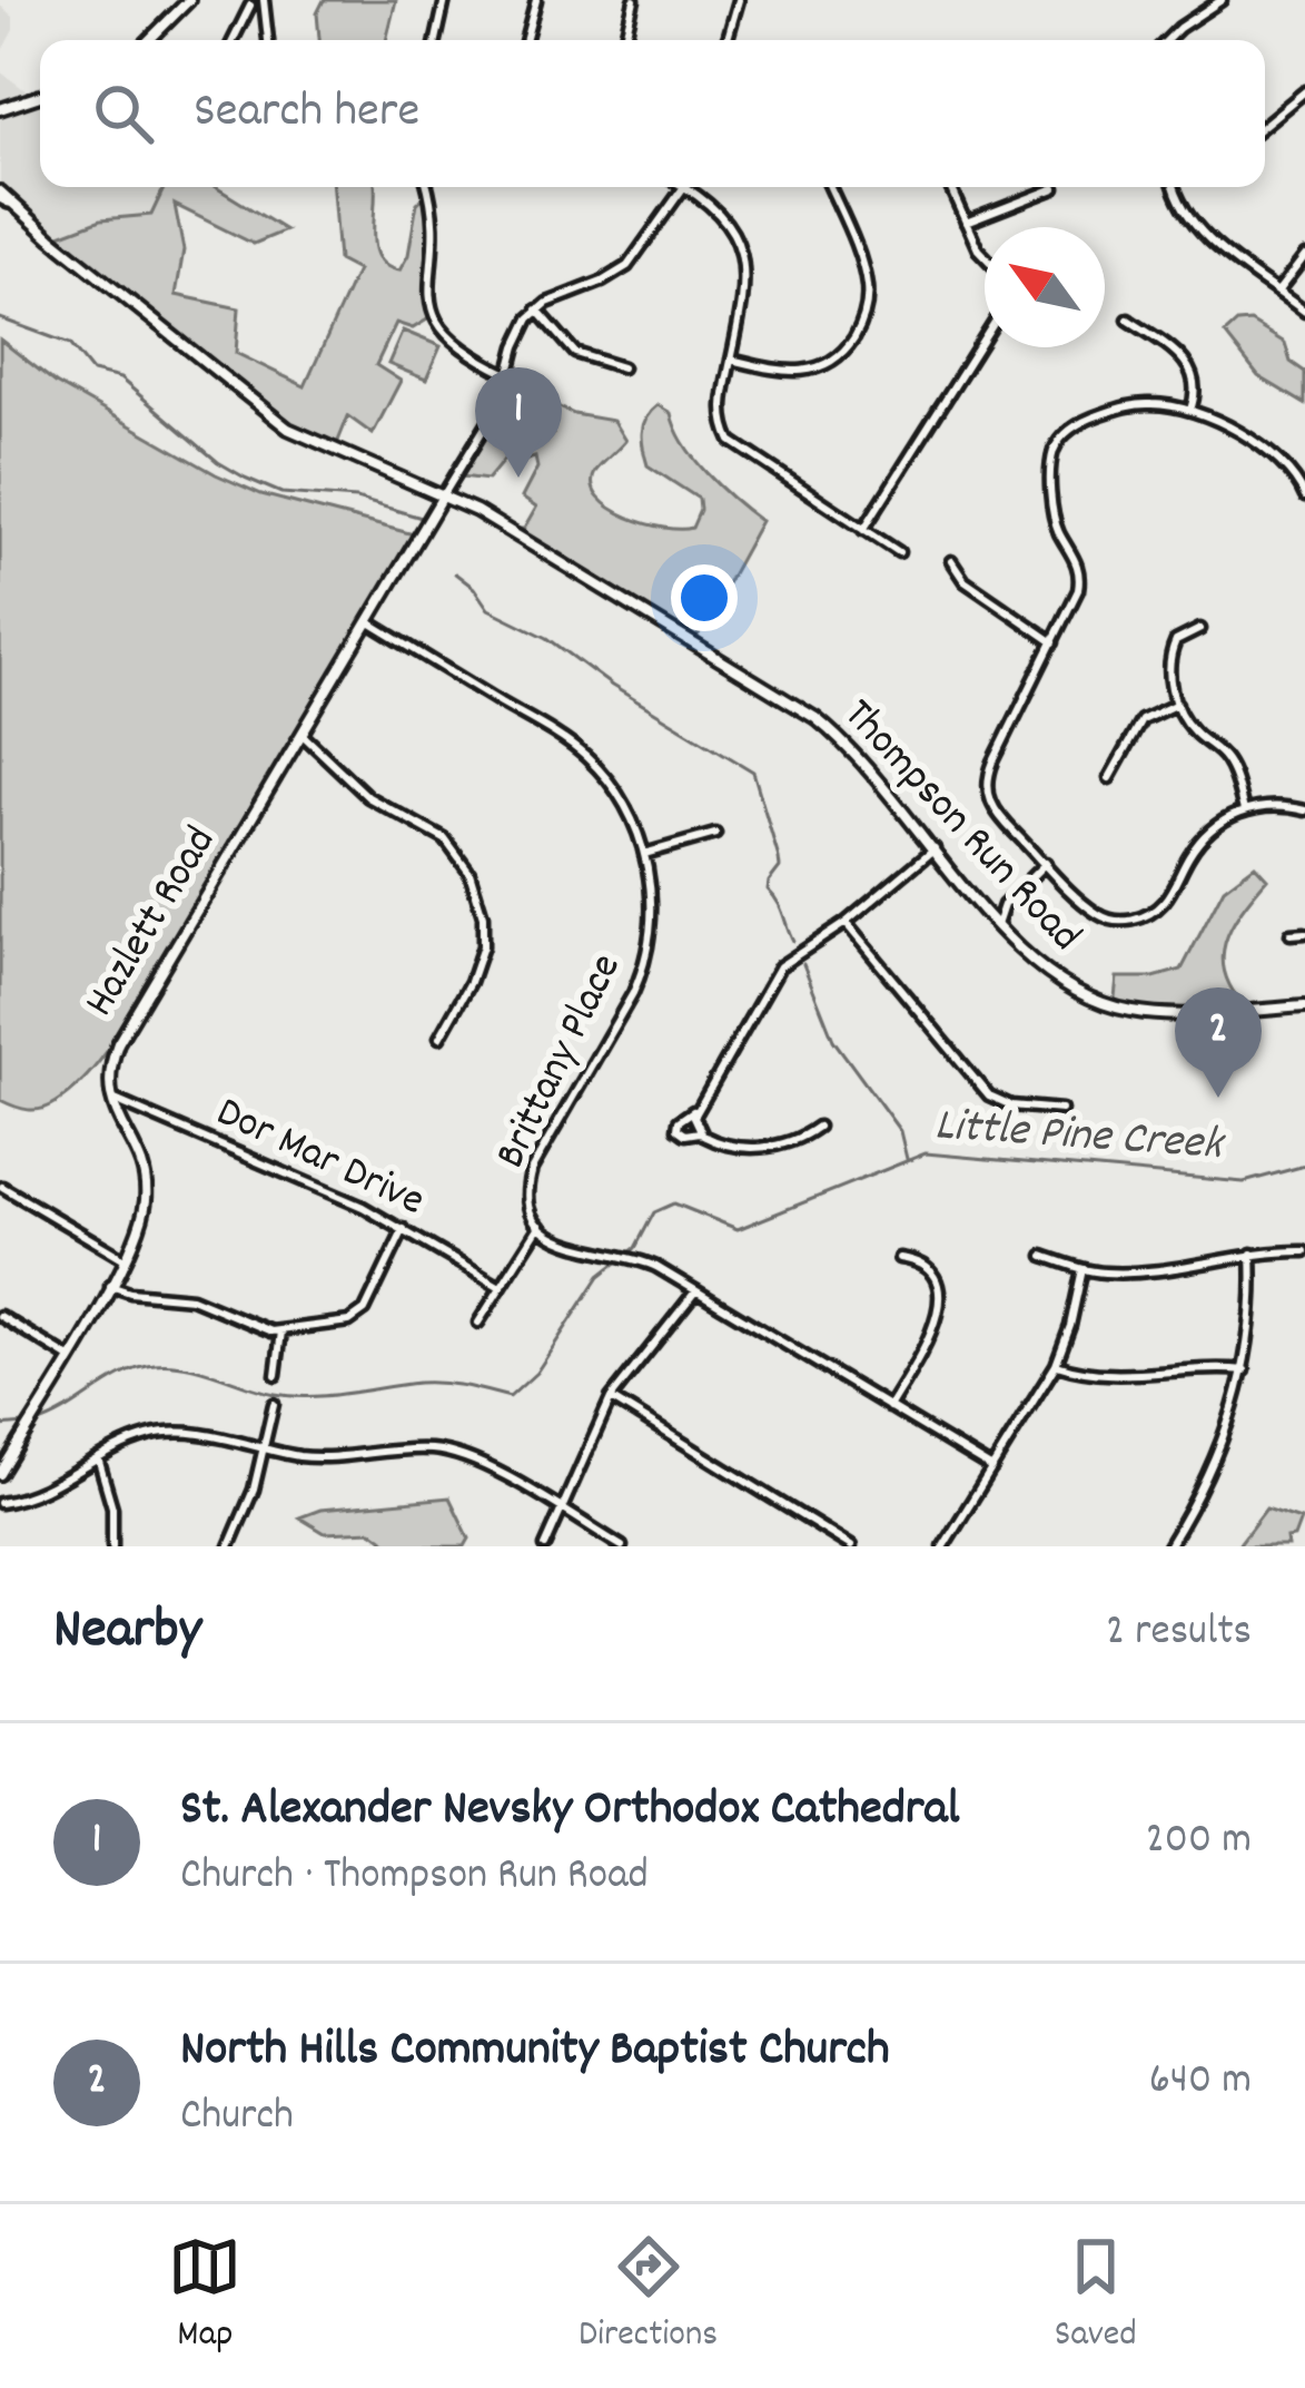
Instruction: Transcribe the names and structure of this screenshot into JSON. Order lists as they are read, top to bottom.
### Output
{
  "streets": {
    "street": [
      "Thompson Run Road",
      "Hazlett Road",
      "Brittany Place",
      "Dor Mar Drive"
    ]
  },
  "crossings": [
    ["Thompson Run Road", "Hazlett Road"],
    ["Hazlett Road", "Brittany Place"],
    ["Hazlett Road", "Dor Mar Drive"]
  ],
  "water": ["Little Pine Creek"],
  "north": "top left",
  "page": {
    "search": "Search here",
    "pins": ["1", "2"],
    "heading": ["Nearby", "2 results"],
    "list": [
      {
        "mark": "1",
        "name": "St. Alexander Nevsky Orthodox Cathedral",
        "note": "Church · Thompson Run Road",
        "value": "200 m"
      },
      {
        "mark": "2",
        "name": "North Hills Community Baptist Church",
        "note": "Church",
        "value": "640 m"
      }
    ],
    "nav": ["Map", "Directions", "Saved"]
  }
}
